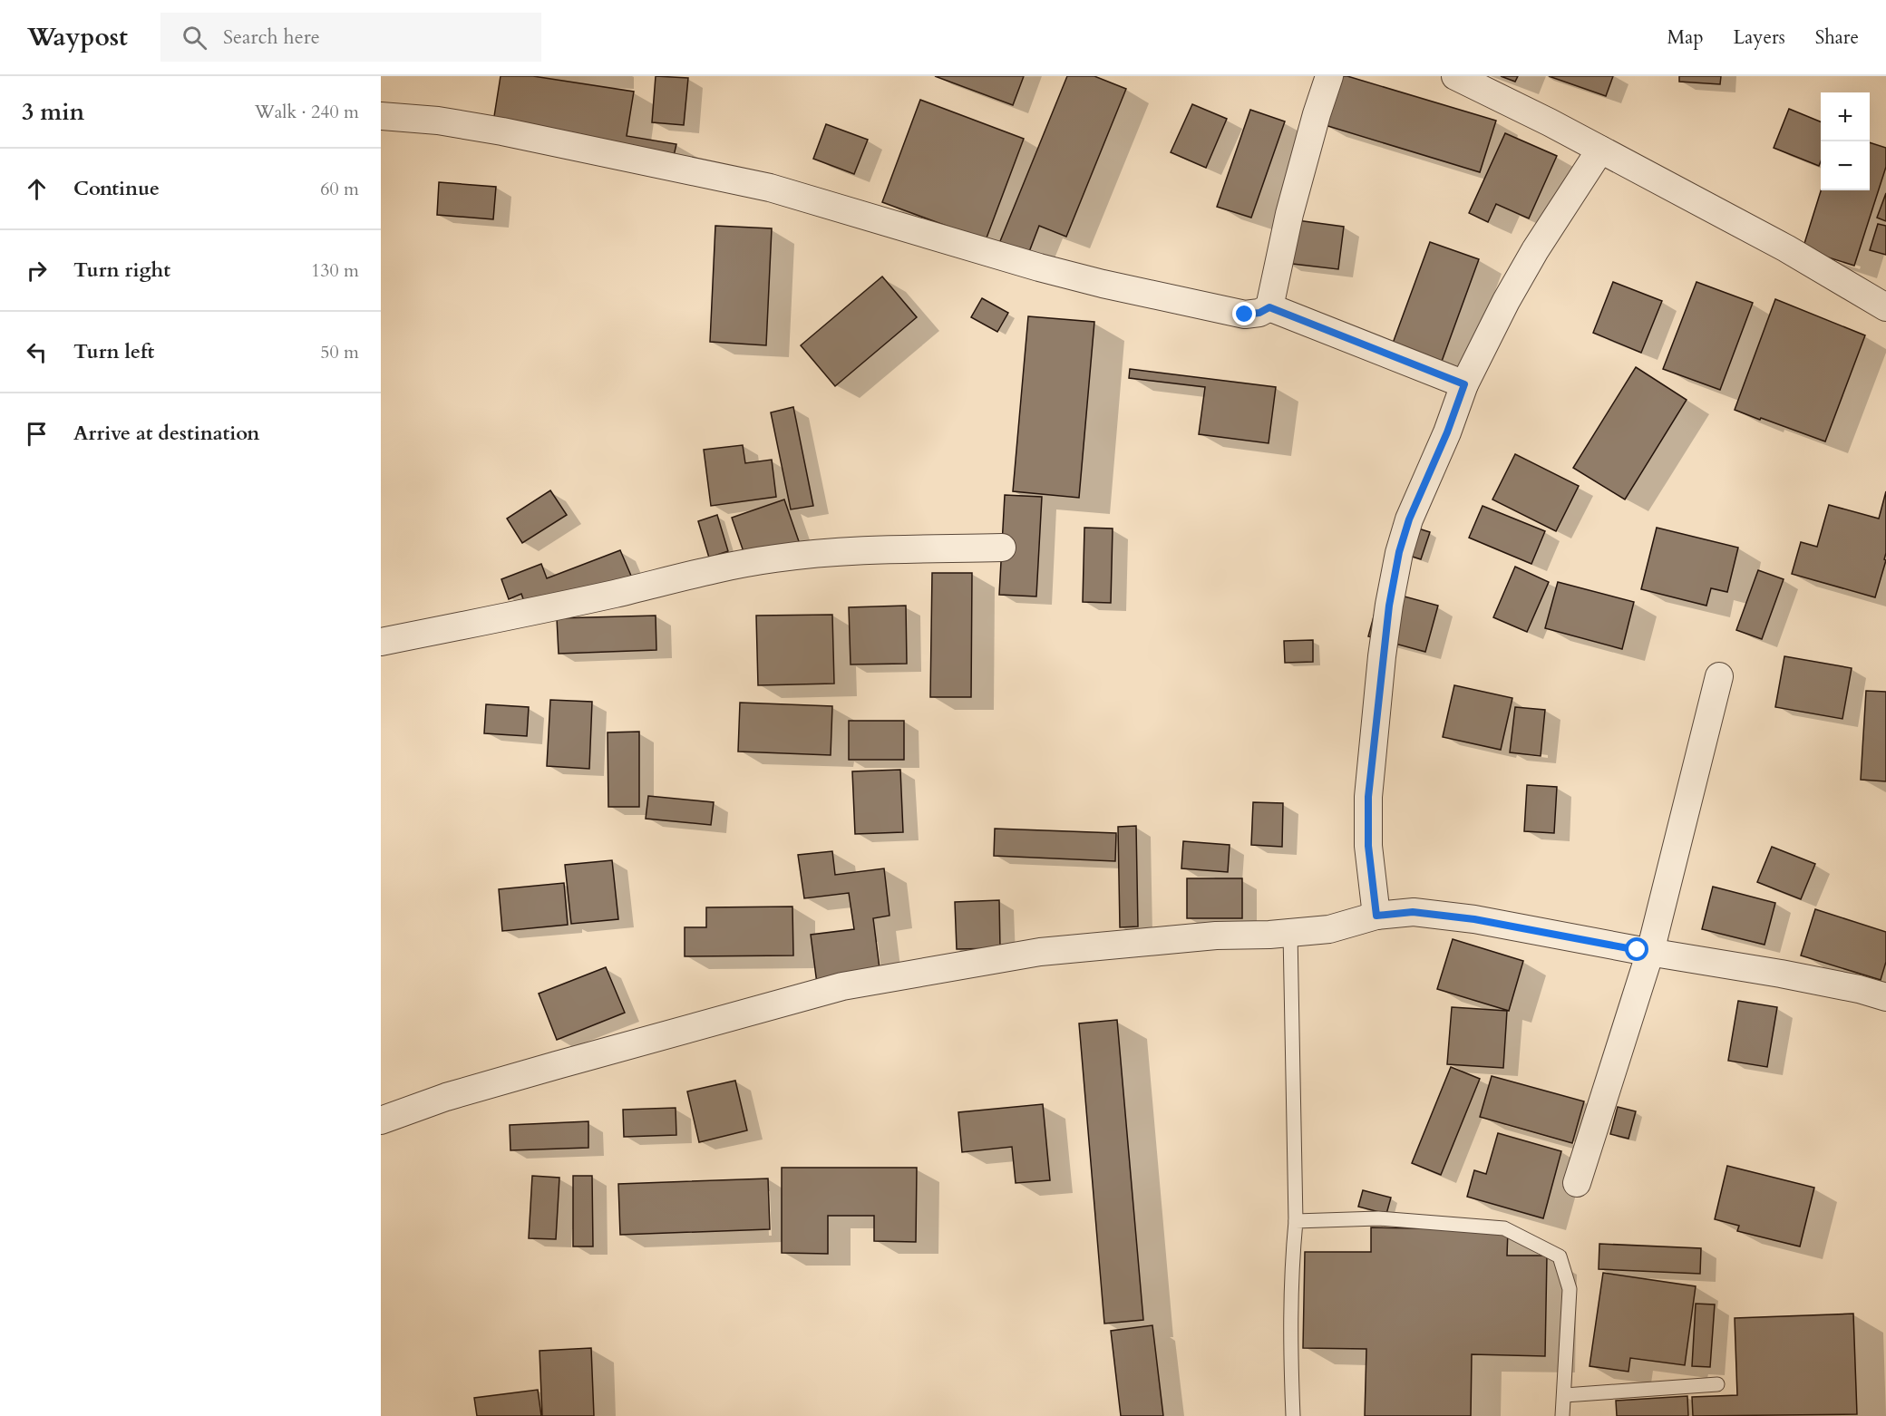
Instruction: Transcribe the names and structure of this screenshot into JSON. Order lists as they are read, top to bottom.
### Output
{
  "page": {
    "header": "Waypost",
    "search": "Search here",
    "nav": ["Map", "Layers", "Share"],
    "heading": ["3 min", "Walk · 240 m"],
    "map_buttons": ["+", "−"],
    "list": [
      ["Continue", "60 m"],
      ["Turn right", "130 m"],
      ["Turn left", "50 m"],
      "Arrive at destination"
    ]
  }
}
